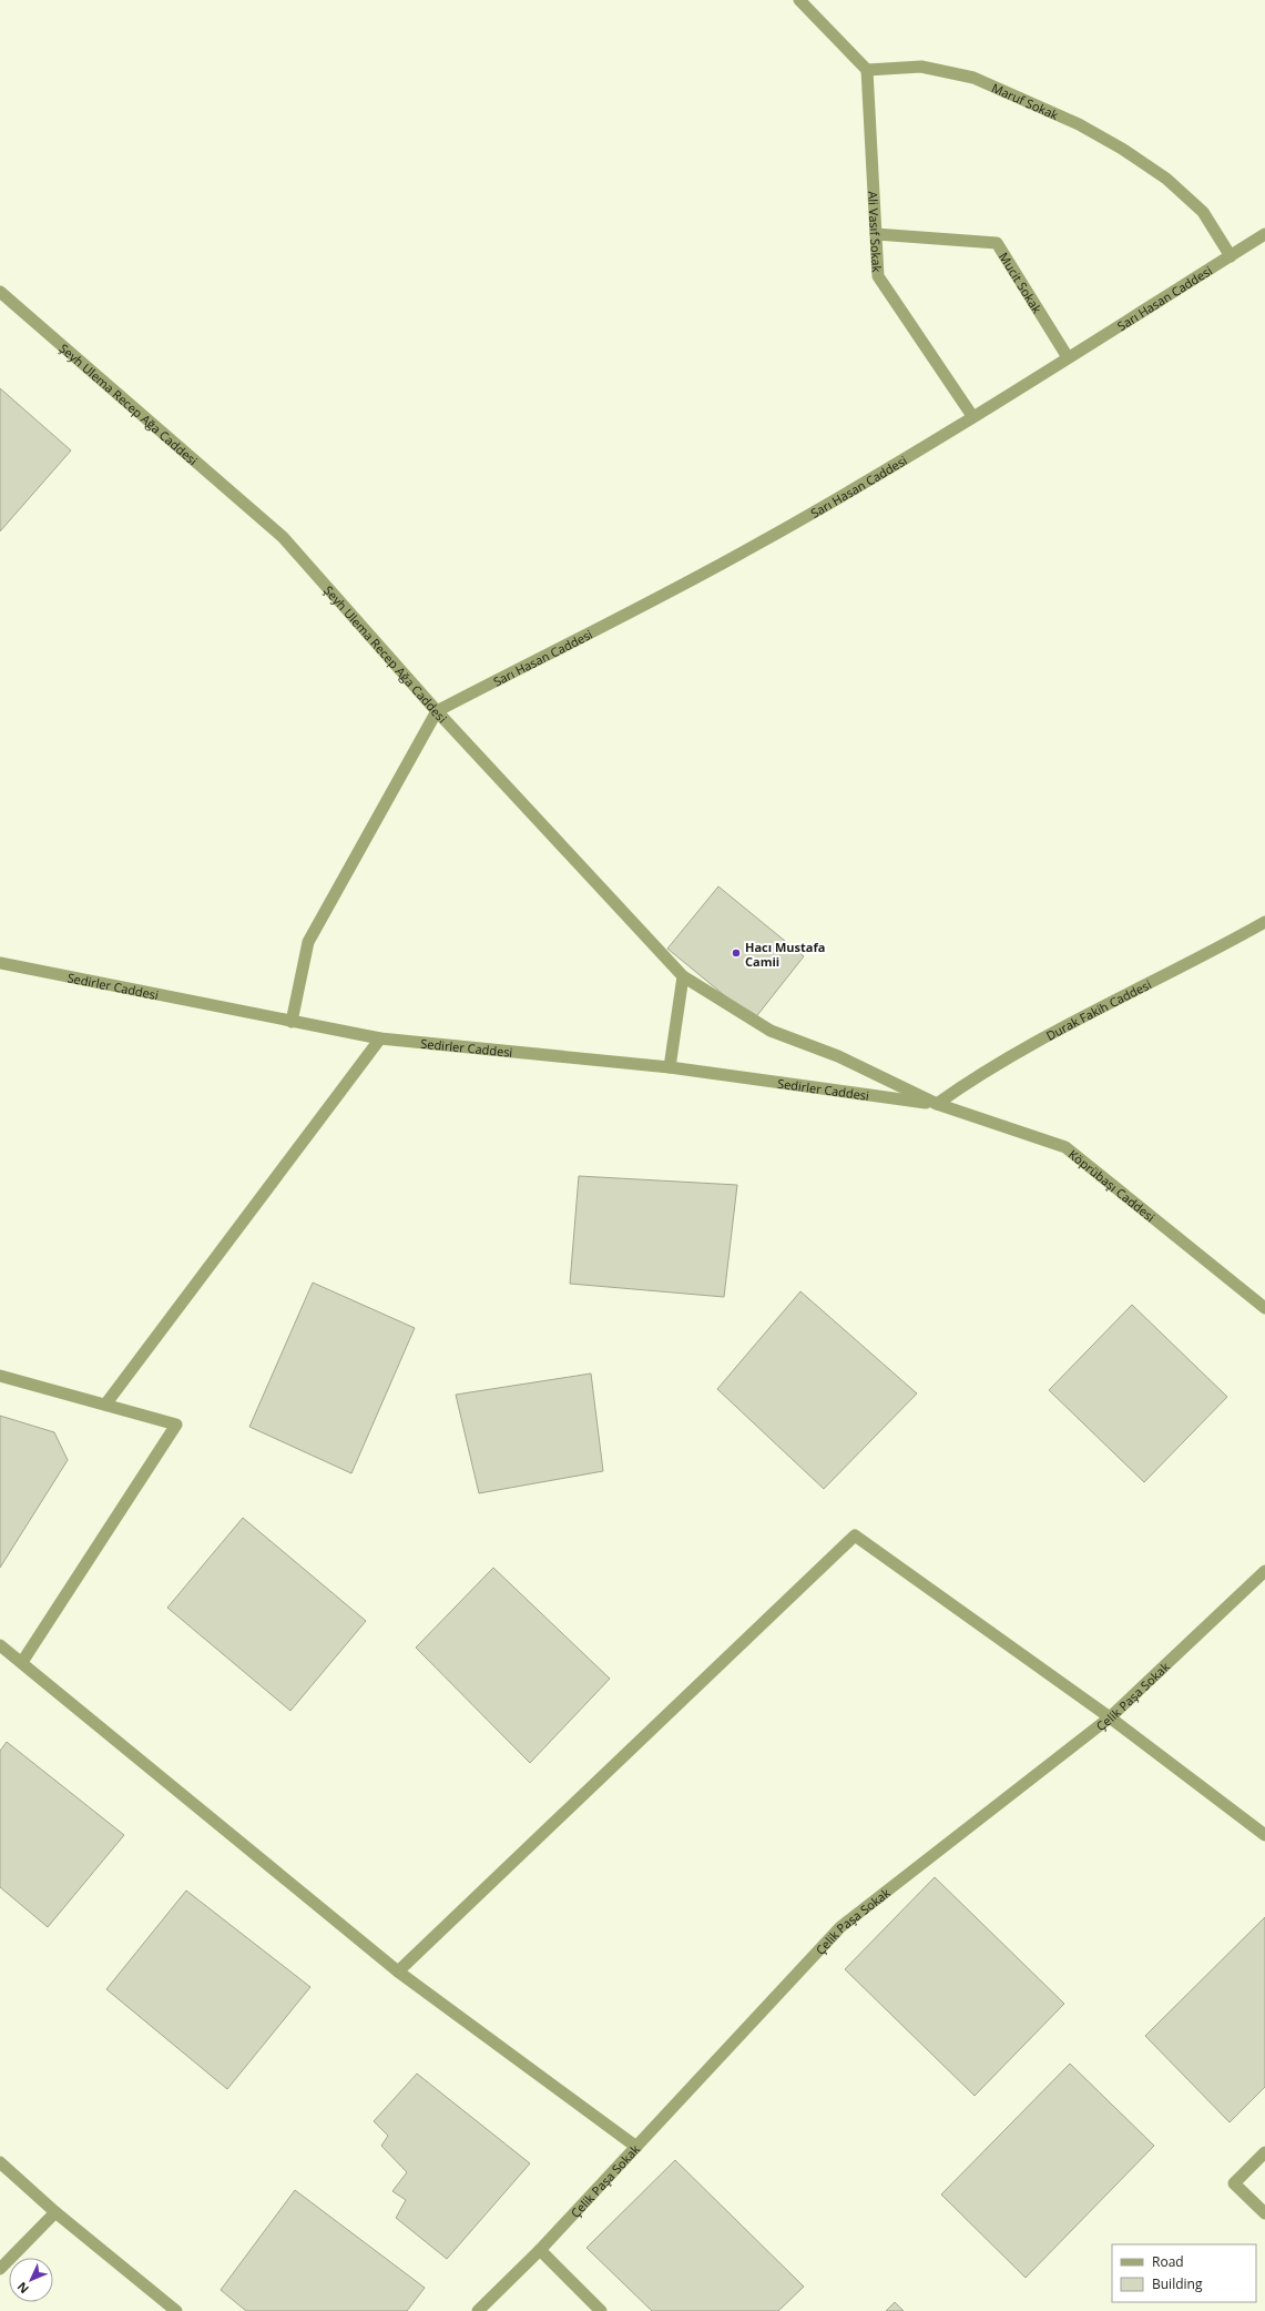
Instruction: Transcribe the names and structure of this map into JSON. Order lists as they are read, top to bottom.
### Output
{
  "streets": {
    "street": [
      "Maruf Sokak",
      "Ali Vasıf Sokak",
      "Mucit Sokak",
      "Sarı Hasan Caddesi",
      "Şeyh Ulema Recep Ağa Caddesi",
      "Sedirler Caddesi",
      "Durak Fakih Caddesi",
      "Köprübaşı Caddesi",
      "Çelik Paşa Sokak"
    ]
  },
  "crossings": [
    ["Maruf Sokak", "Ali Vasıf Sokak"],
    ["Maruf Sokak", "Sarı Hasan Caddesi"],
    ["Ali Vasıf Sokak", "Mucit Sokak"],
    ["Ali Vasıf Sokak", "Sarı Hasan Caddesi"],
    ["Mucit Sokak", "Sarı Hasan Caddesi"],
    ["Sarı Hasan Caddesi", "Şeyh Ulema Recep Ağa Caddesi"],
    ["Şeyh Ulema Recep Ağa Caddesi", "Sedirler Caddesi"],
    ["Şeyh Ulema Recep Ağa Caddesi", "Durak Fakih Caddesi"],
    ["Şeyh Ulema Recep Ağa Caddesi", "Köprübaşı Caddesi"],
    ["Sedirler Caddesi", "Durak Fakih Caddesi"],
    ["Sedirler Caddesi", "Köprübaşı Caddesi"],
    ["Durak Fakih Caddesi", "Köprübaşı Caddesi"]
  ],
  "places": ["Hacı Mustafa Camii"],
  "legend": ["Road", "Building"],
  "north": "bottom left"
}
